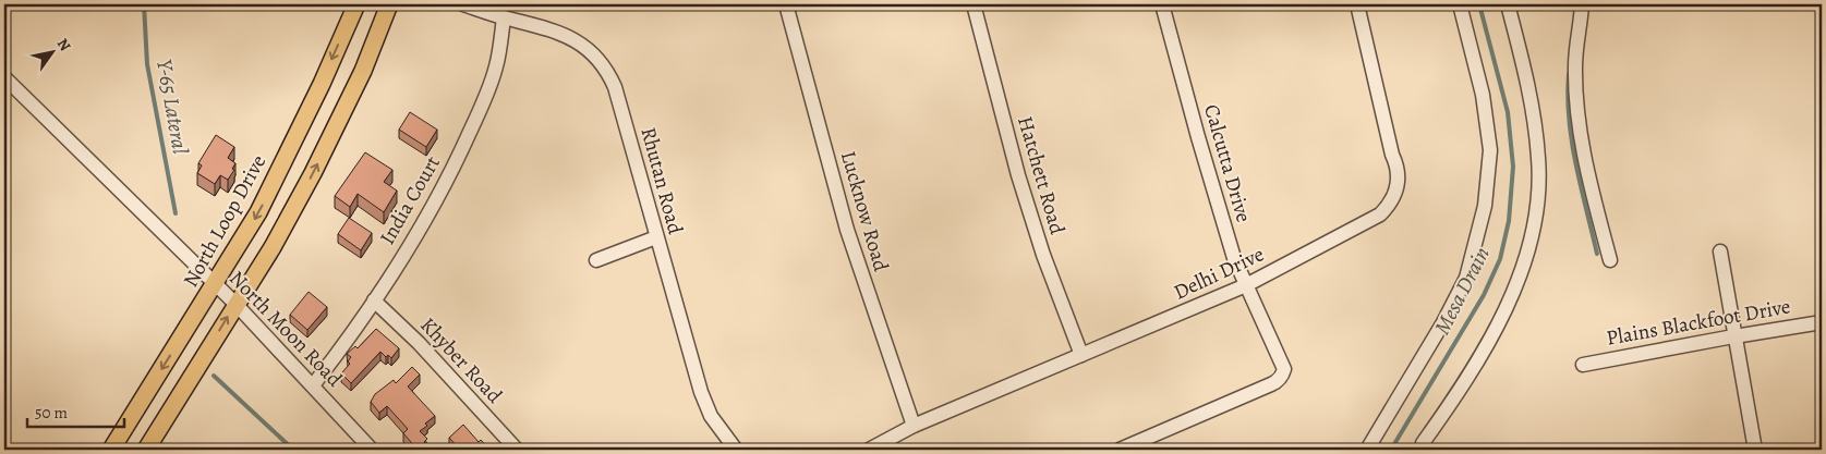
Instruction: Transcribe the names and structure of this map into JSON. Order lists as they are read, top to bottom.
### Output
{
  "streets": {
    "main road": ["North Loop Drive"],
    "street": [
      "Calcutta Drive",
      "Hatchett Road",
      "Rhutan Road",
      "India Court",
      "Lucknow Road",
      "Delhi Drive",
      "Plains Blackfoot Drive",
      "North Moon Road",
      "Khyber Road"
    ]
  },
  "crossings": [
    ["Calcutta Drive", "Delhi Drive"],
    ["Hatchett Road", "Delhi Drive"],
    ["Rhutan Road", "India Court"],
    ["India Court", "North Moon Road"],
    ["India Court", "Khyber Road"],
    ["Lucknow Road", "Delhi Drive"],
    ["North Loop Drive", "North Moon Road"]
  ],
  "water": ["Y-65 Lateral", "Mesa Drain"],
  "scale_bar": "50 m",
  "north": "top right"
}
